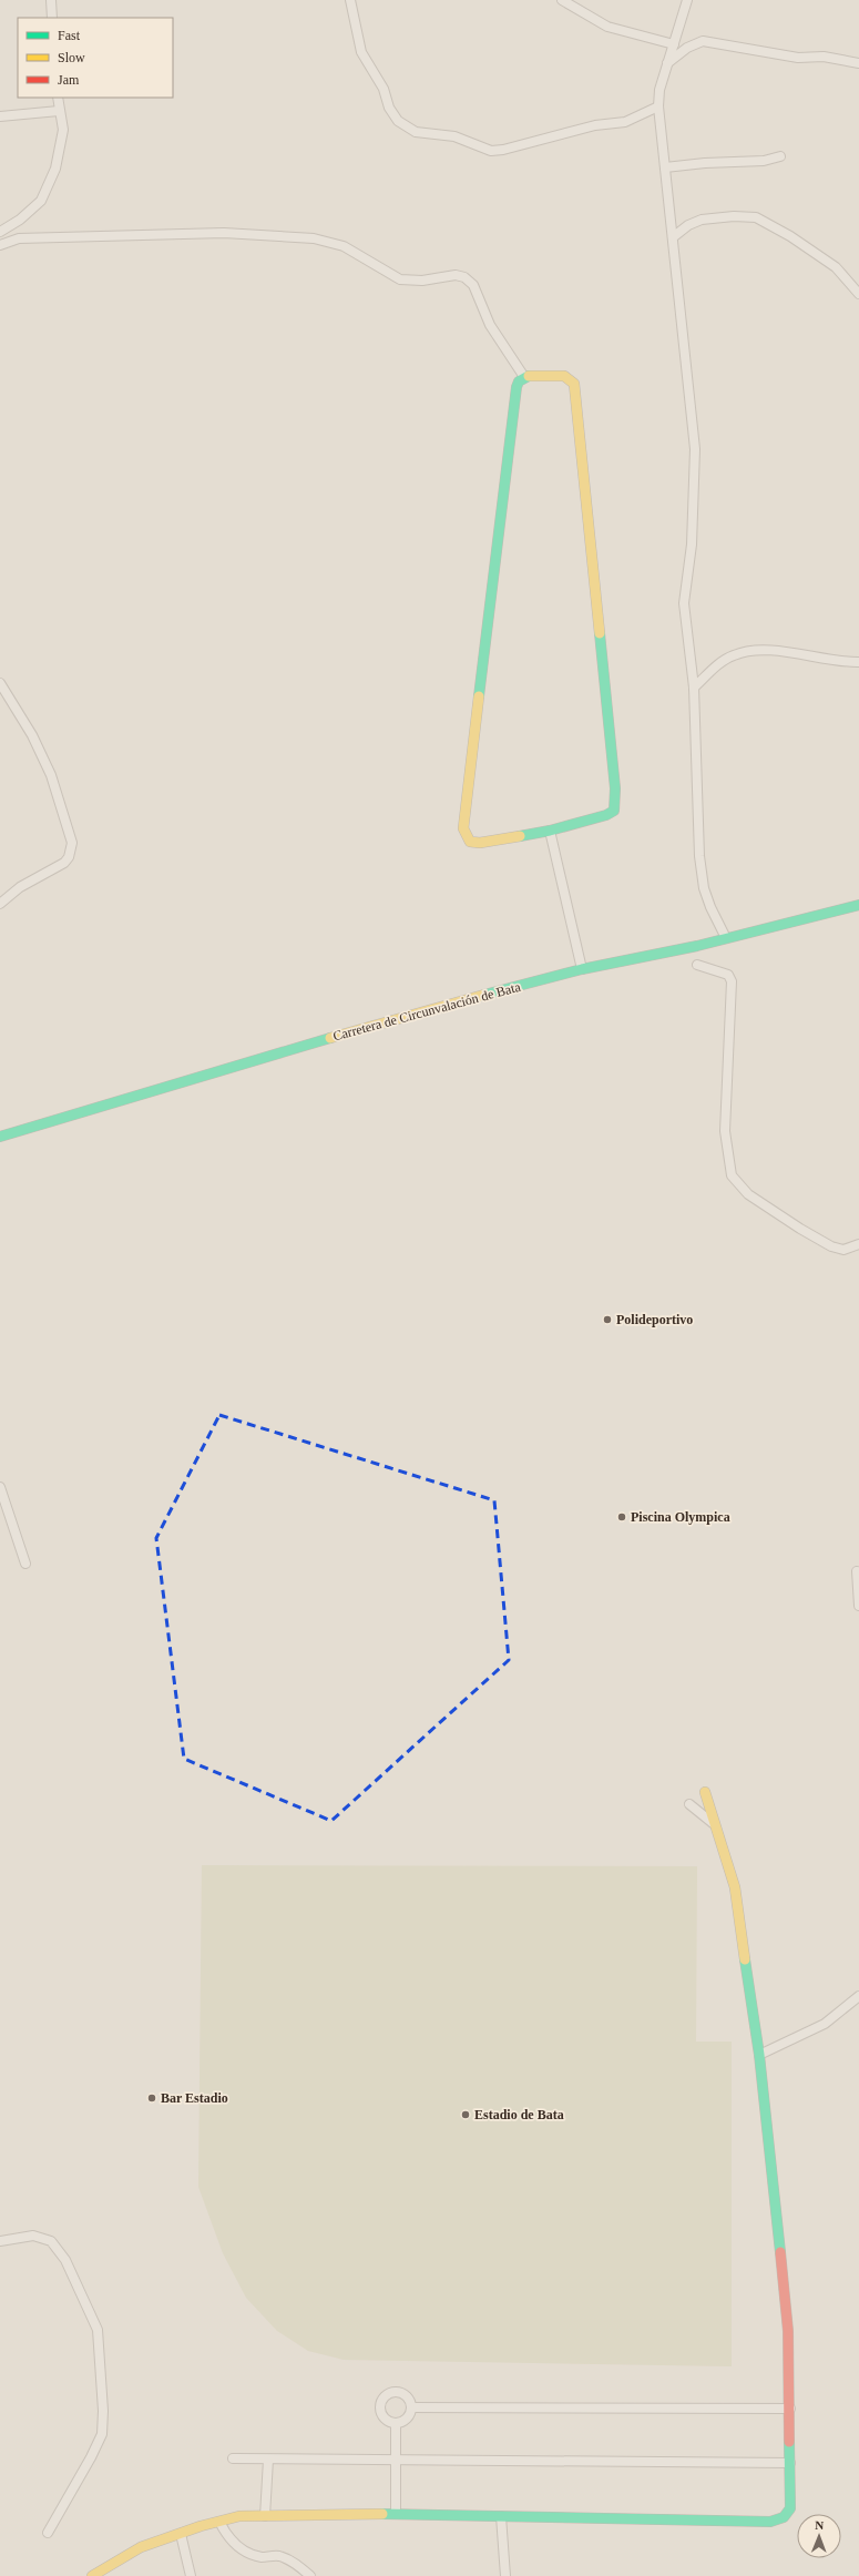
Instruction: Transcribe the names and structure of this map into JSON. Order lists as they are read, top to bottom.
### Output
{
  "streets": {
    "street": ["Carretera de Circunvalación de Bata"]
  },
  "places": [
    "Polideportivo",
    "Piscina Olympica",
    "Bar Estadio",
    "Estadio de Bata"
  ],
  "legend": ["Fast", "Slow", "Jam"],
  "north": "top"
}
